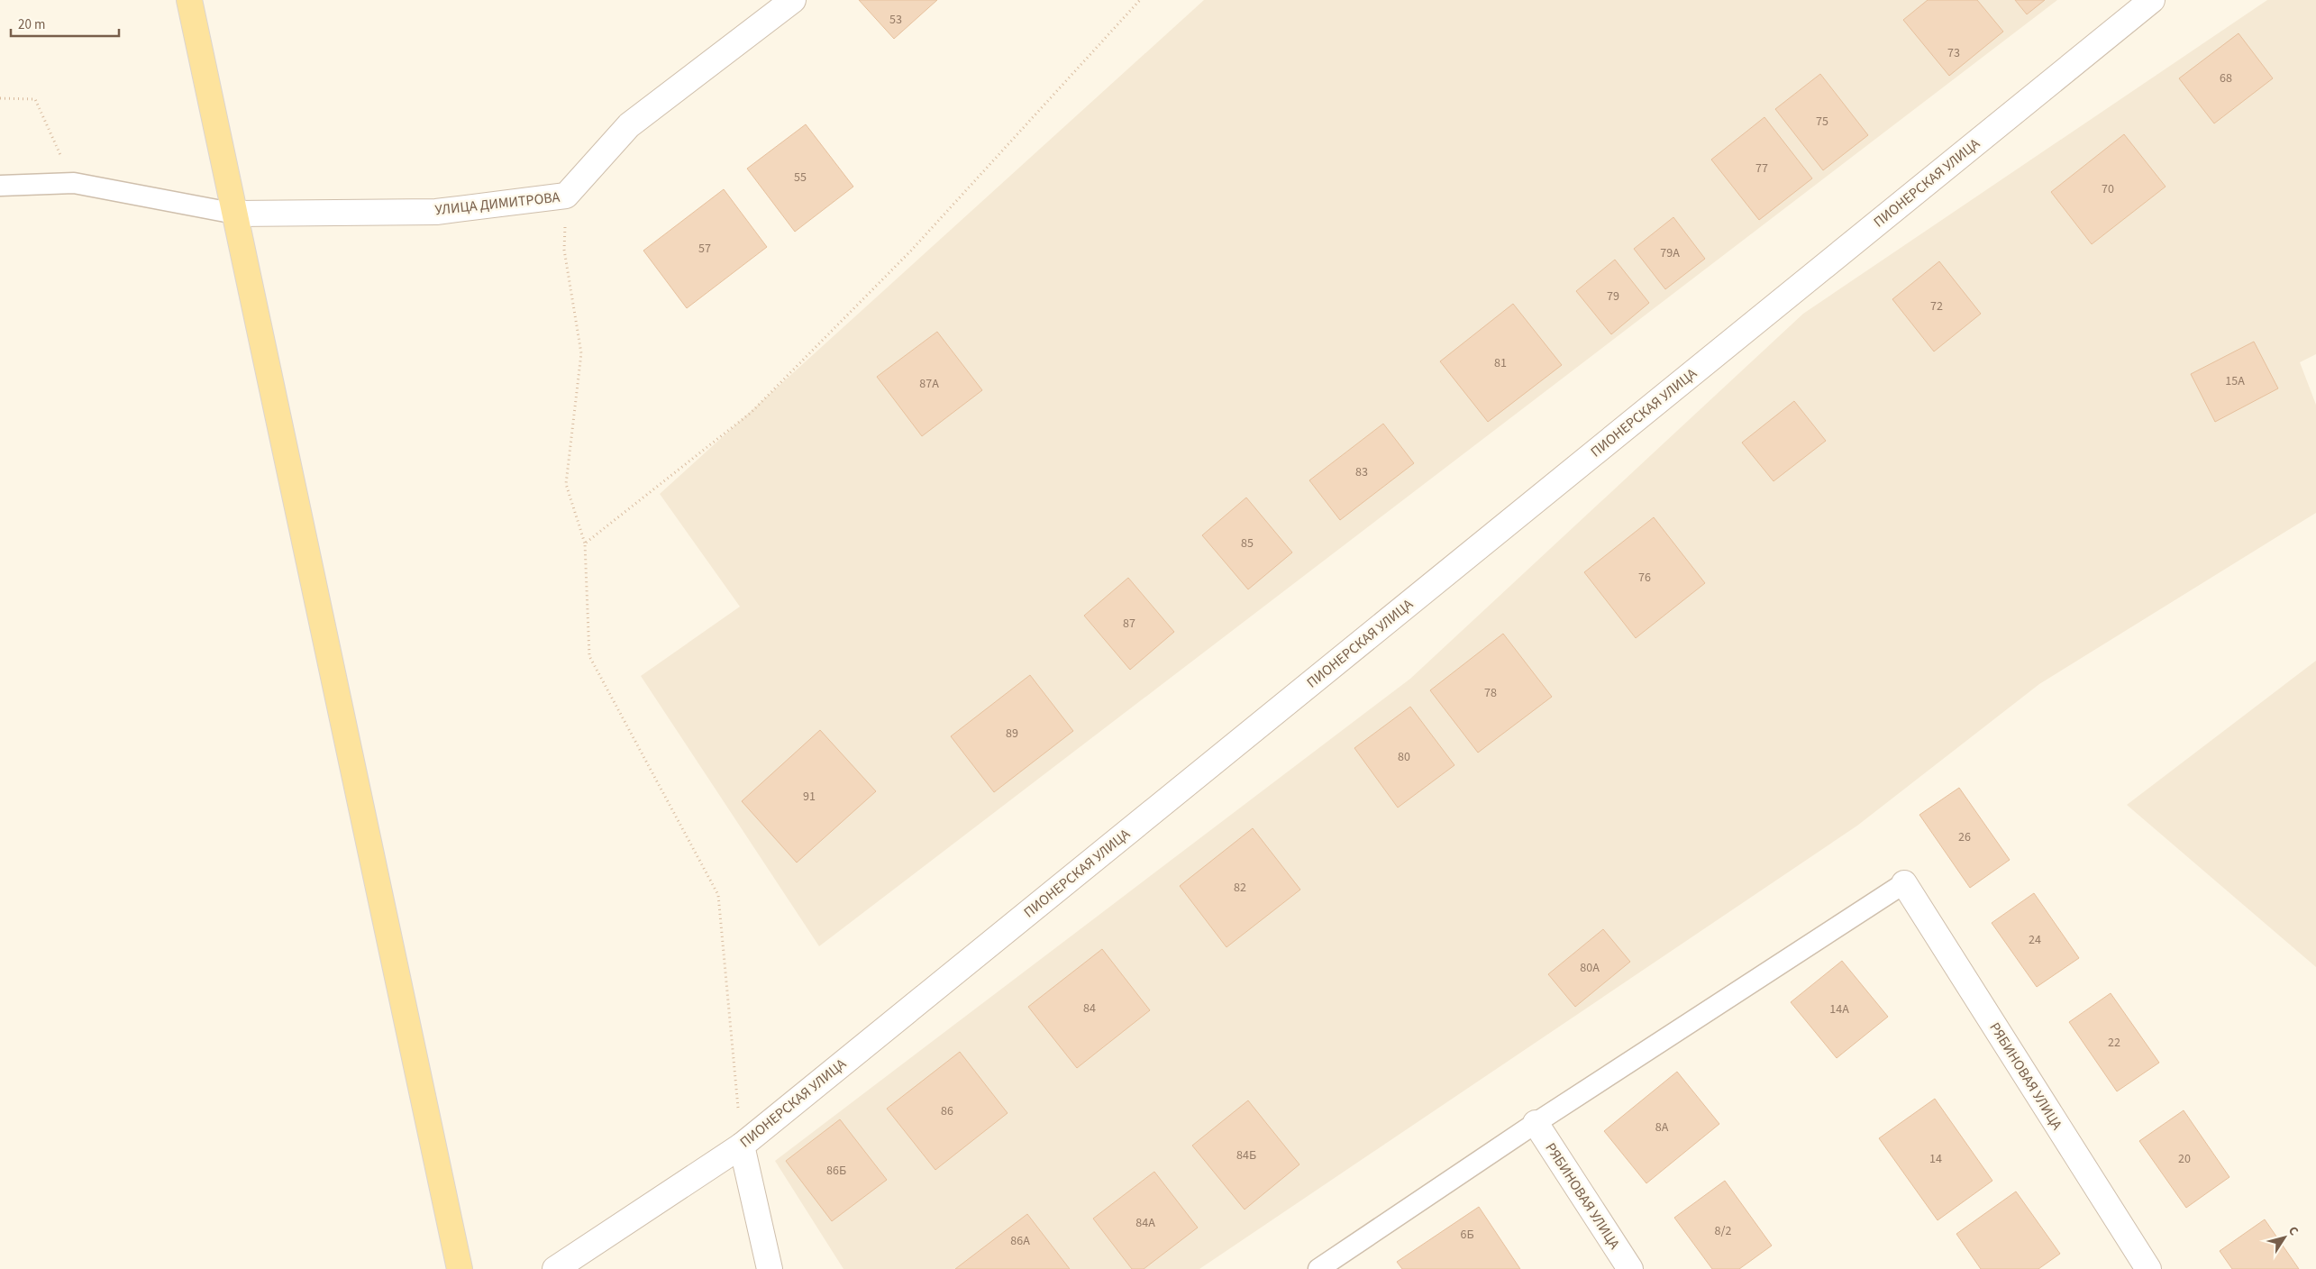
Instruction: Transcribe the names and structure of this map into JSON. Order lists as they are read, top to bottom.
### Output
{
  "streets": {
    "street": ["ПИОНЕРСКАЯ УЛИЦА", "УЛИЦА ДИМИТРОВА", "РЯБИНОВАЯ УЛИЦА"]
  },
  "house_numbers": [
    "53",
    "73",
    "68",
    "75",
    "77",
    "55",
    "70",
    "57",
    "79А",
    "79",
    "72",
    "81",
    "15А",
    "87А",
    "83",
    "85",
    "76",
    "87",
    "78",
    "89",
    "80",
    "91",
    "26",
    "82",
    "24",
    "80А",
    "84",
    "14А",
    "22",
    "86",
    "8А",
    "84Б",
    "14",
    "20",
    "86Б",
    "84А",
    "8/2",
    "6Б",
    "86А"
  ],
  "scale_bar": "20 m",
  "north": "top right"
}
